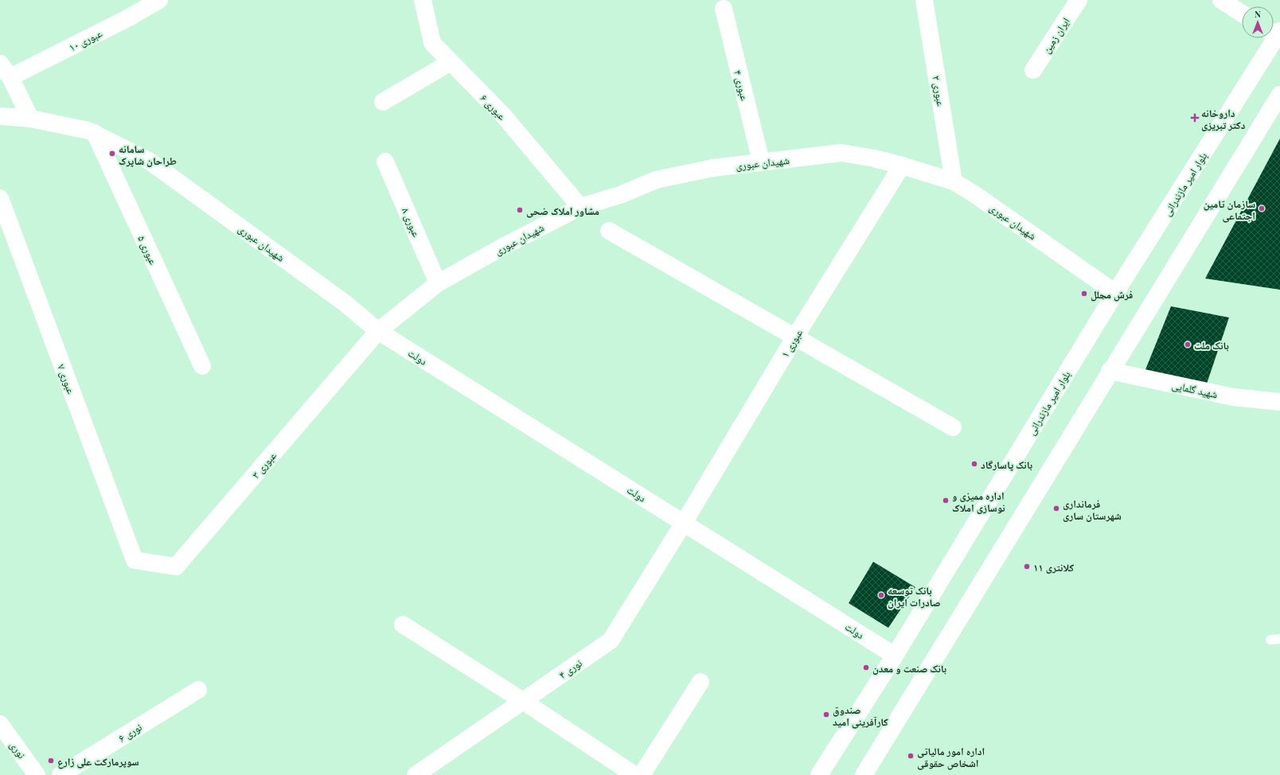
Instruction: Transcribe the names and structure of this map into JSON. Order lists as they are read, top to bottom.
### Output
{
  "streets": {
    "street": [
      "ایران زمین",
      "عبوری ۱۰",
      "عبوری ۴",
      "عبوری ۲",
      "عبوری ۶",
      "شهیدان عبوری",
      "بلوار امیر مازندرانی",
      "عبوری ۸",
      "عبوری ۵",
      "عبوری ۱",
      "دولت",
      "عبوری ۷",
      "شهید گلمایی",
      "عبوری ۳",
      "نوری ۴",
      "نوری ۶",
      "نوری"
    ]
  },
  "crossings": [
    ["عبوری ۴", "شهیدان عبوری"],
    ["عبوری ۲", "شهیدان عبوری"],
    ["عبوری ۶", "شهیدان عبوری"],
    ["شهیدان عبوری", "بلوار امیر مازندرانی"],
    ["شهیدان عبوری", "عبوری ۸"],
    ["شهیدان عبوری", "عبوری ۵"],
    ["شهیدان عبوری", "عبوری ۱"],
    ["شهیدان عبوری", "دولت"],
    ["شهیدان عبوری", "عبوری ۳"],
    ["بلوار امیر مازندرانی", "دولت"],
    ["عبوری ۱", "دولت"],
    ["عبوری ۱", "نوری ۴"],
    ["دولت", "عبوری ۳"],
    ["دولت", "نوری ۴"],
    ["عبوری ۷", "عبوری ۳"]
  ],
  "places": {
    "health": ["داروخانه دکتر تبریزی"],
    "other": [
      "سامانه طراحان شاپرک",
      "سازمان تامین اجتماعی",
      "مشاور املاک ضحی",
      "فرش مجلل",
      "بانک ملت",
      "بانک پاسارگاد",
      "اداره ممیزی و نوسازی املاک",
      "فرمانداری شهرستان ساری",
      "کلانتری ۱۱",
      "بانک توسعه صادرات ایران",
      "بانک صنعت و معدن",
      "صندوق کارآفرینی امید",
      "اداره امور مالیاتی اشخاص حقوقی",
      "سوپرمارکت علی زارع"
    ]
  },
  "north": "top"
}
